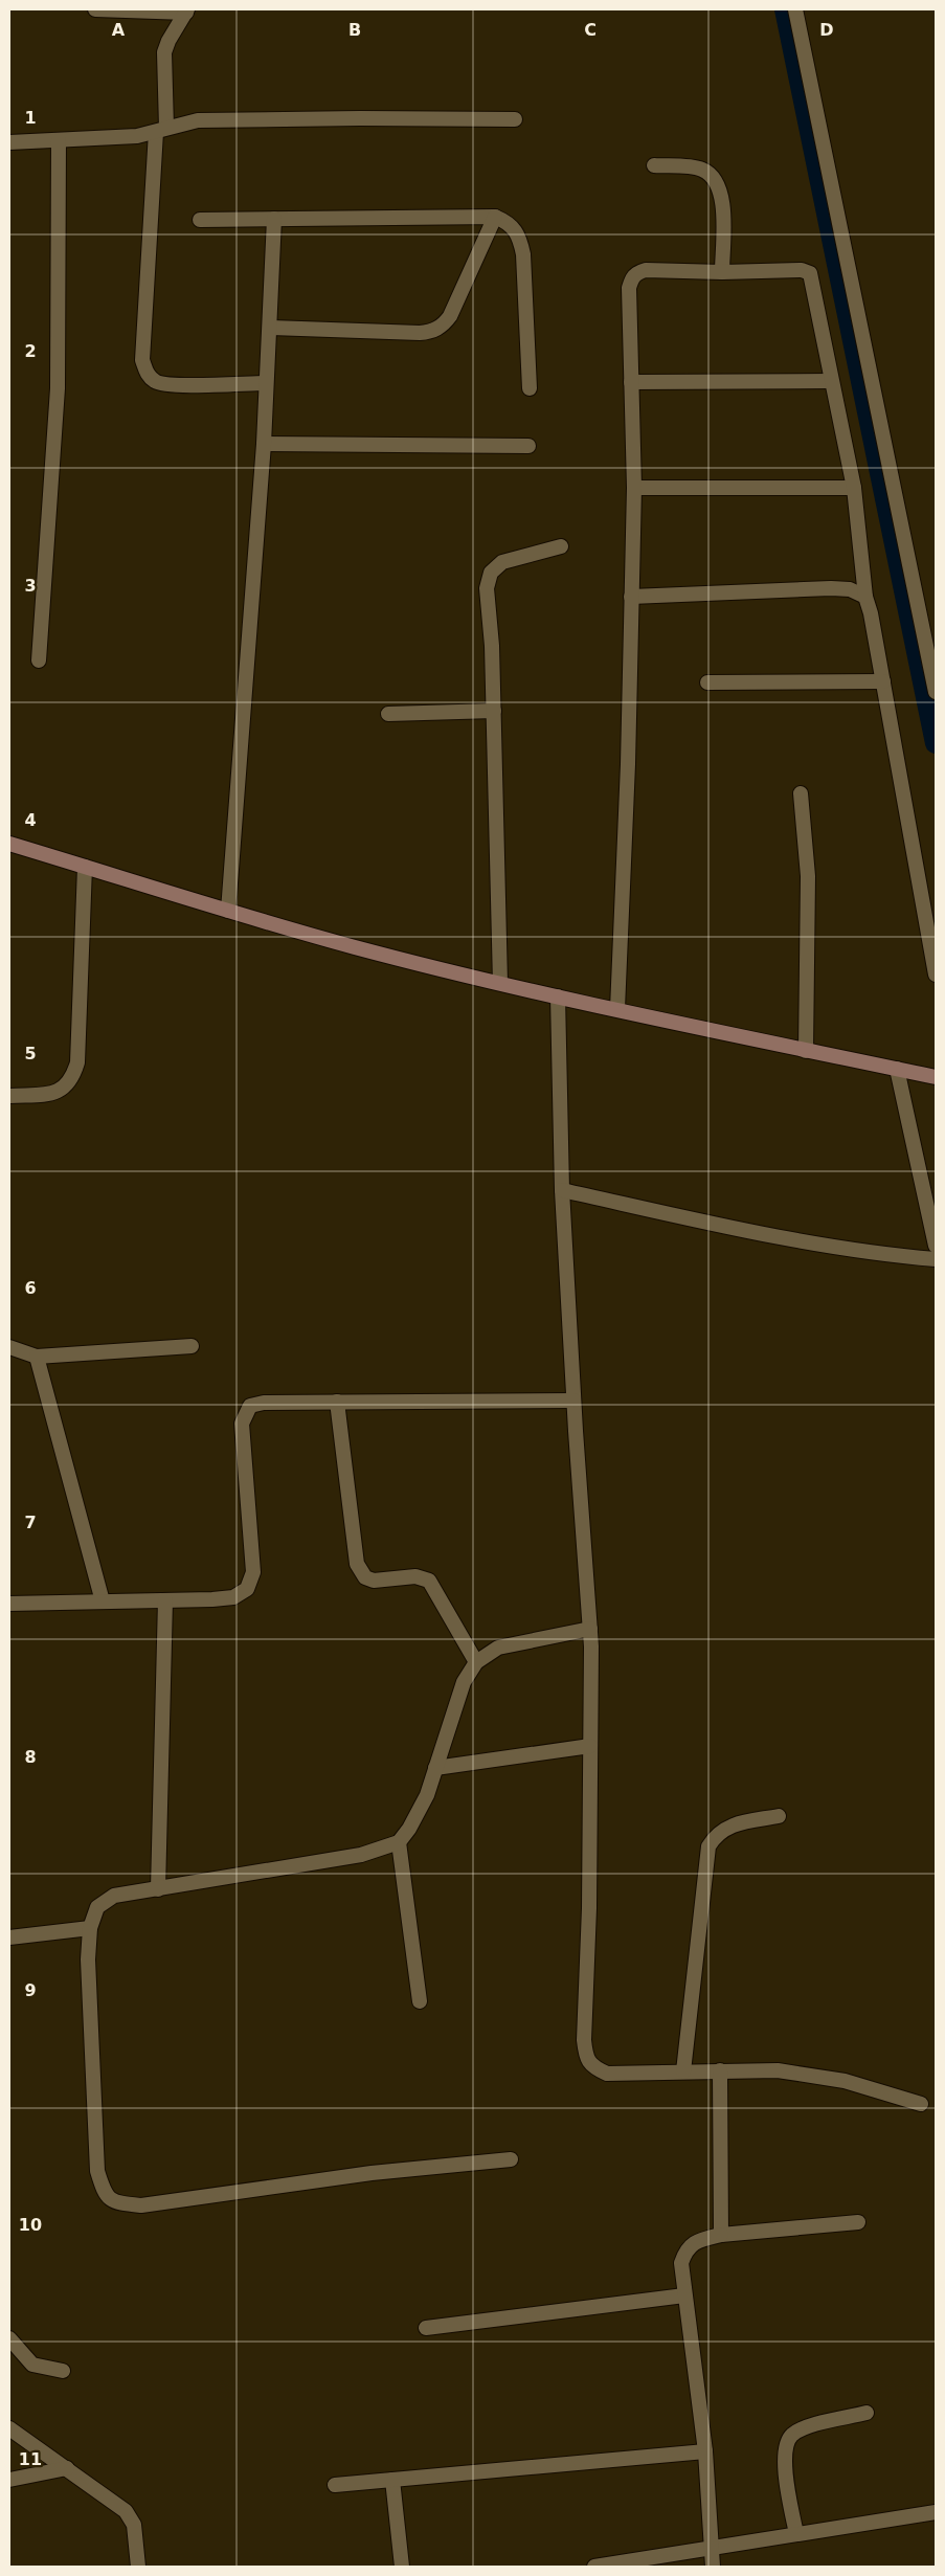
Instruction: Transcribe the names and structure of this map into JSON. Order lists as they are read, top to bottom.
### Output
{
  "grid": {
    "columns": [
      "A",
      "B",
      "C",
      "D"
    ],
    "rows": [
      "1",
      "2",
      "3",
      "4",
      "5",
      "6",
      "7",
      "8",
      "9",
      "10",
      "11"
    ]
  }
}
